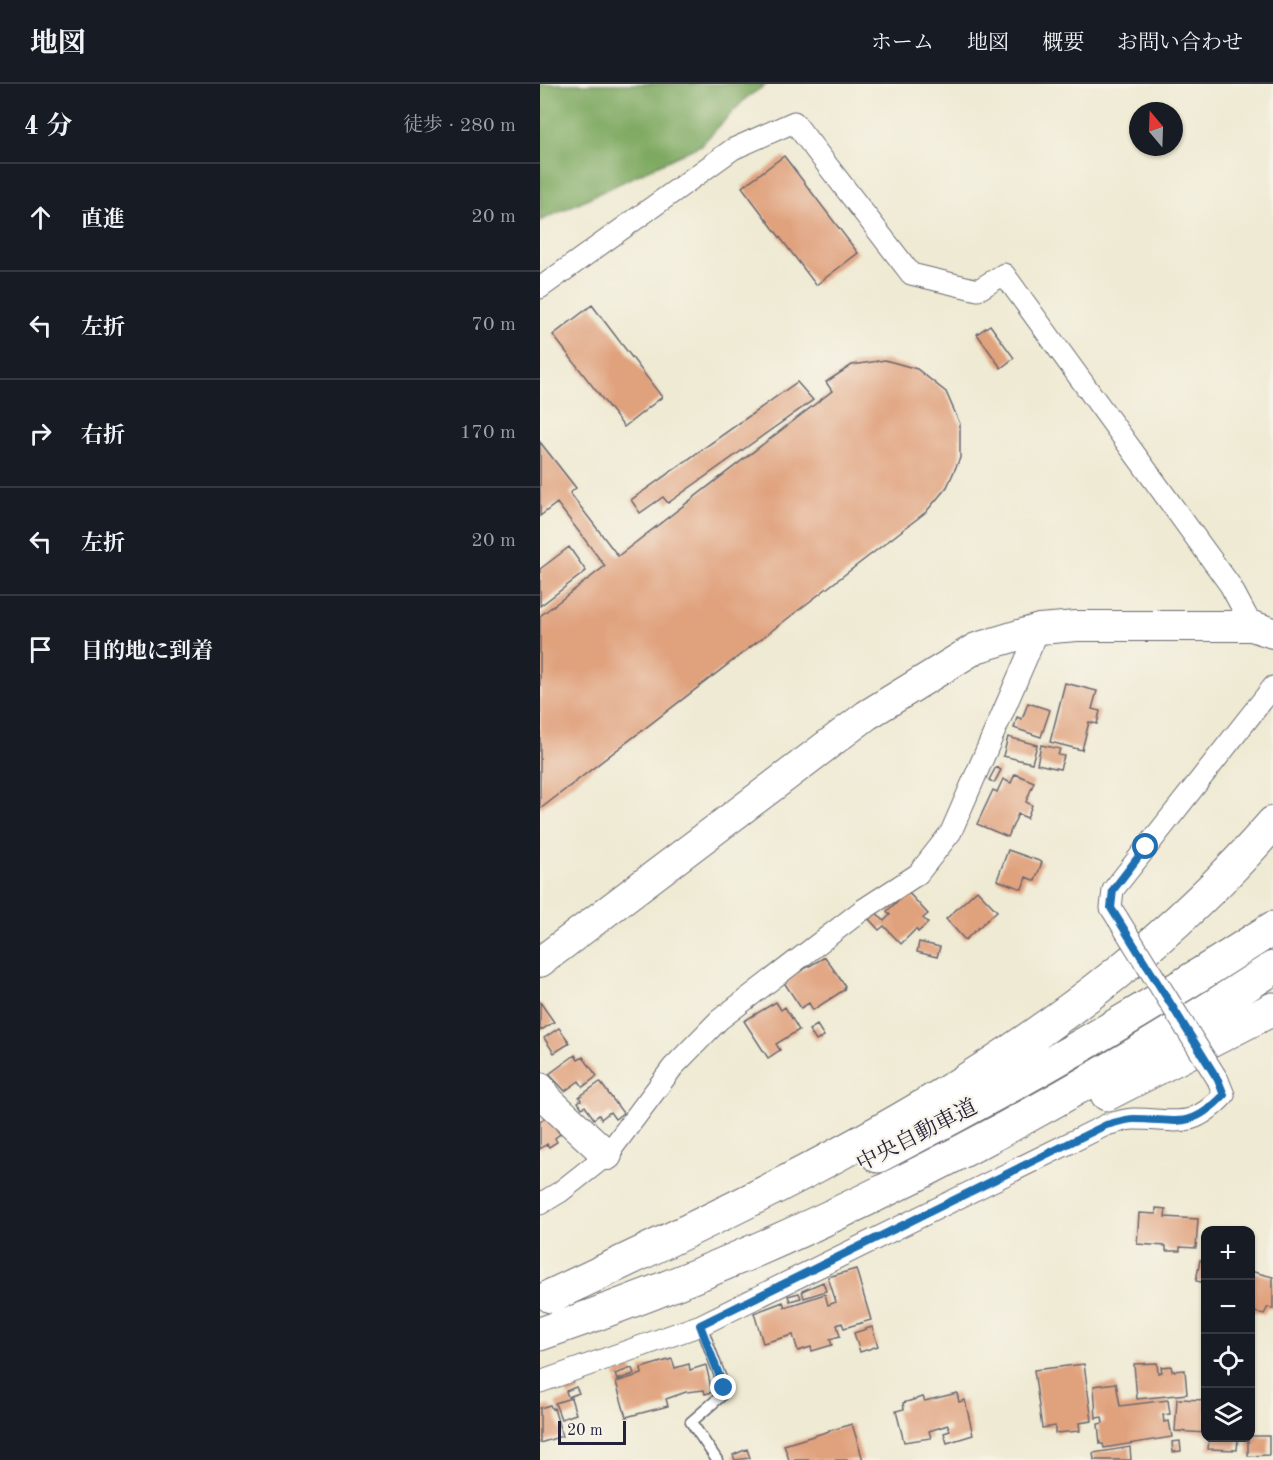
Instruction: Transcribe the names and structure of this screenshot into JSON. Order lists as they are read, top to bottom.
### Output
{
  "streets": {
    "highway": ["中央自動車道"]
  },
  "scale_bar": "20 m",
  "north": "top",
  "page": {
    "header": "地図",
    "nav": [
      "ホーム",
      "地図",
      "概要",
      "お問い合わせ"
    ],
    "heading": ["4 分", "徒歩 · 280 m"],
    "list": [
      ["直進", "20 m"],
      ["左折", "70 m"],
      ["右折", "170 m"],
      ["左折", "20 m"],
      "目的地に到着"
    ],
    "map_buttons": ["+", "−"],
    "scale": "20 m"
  }
}
